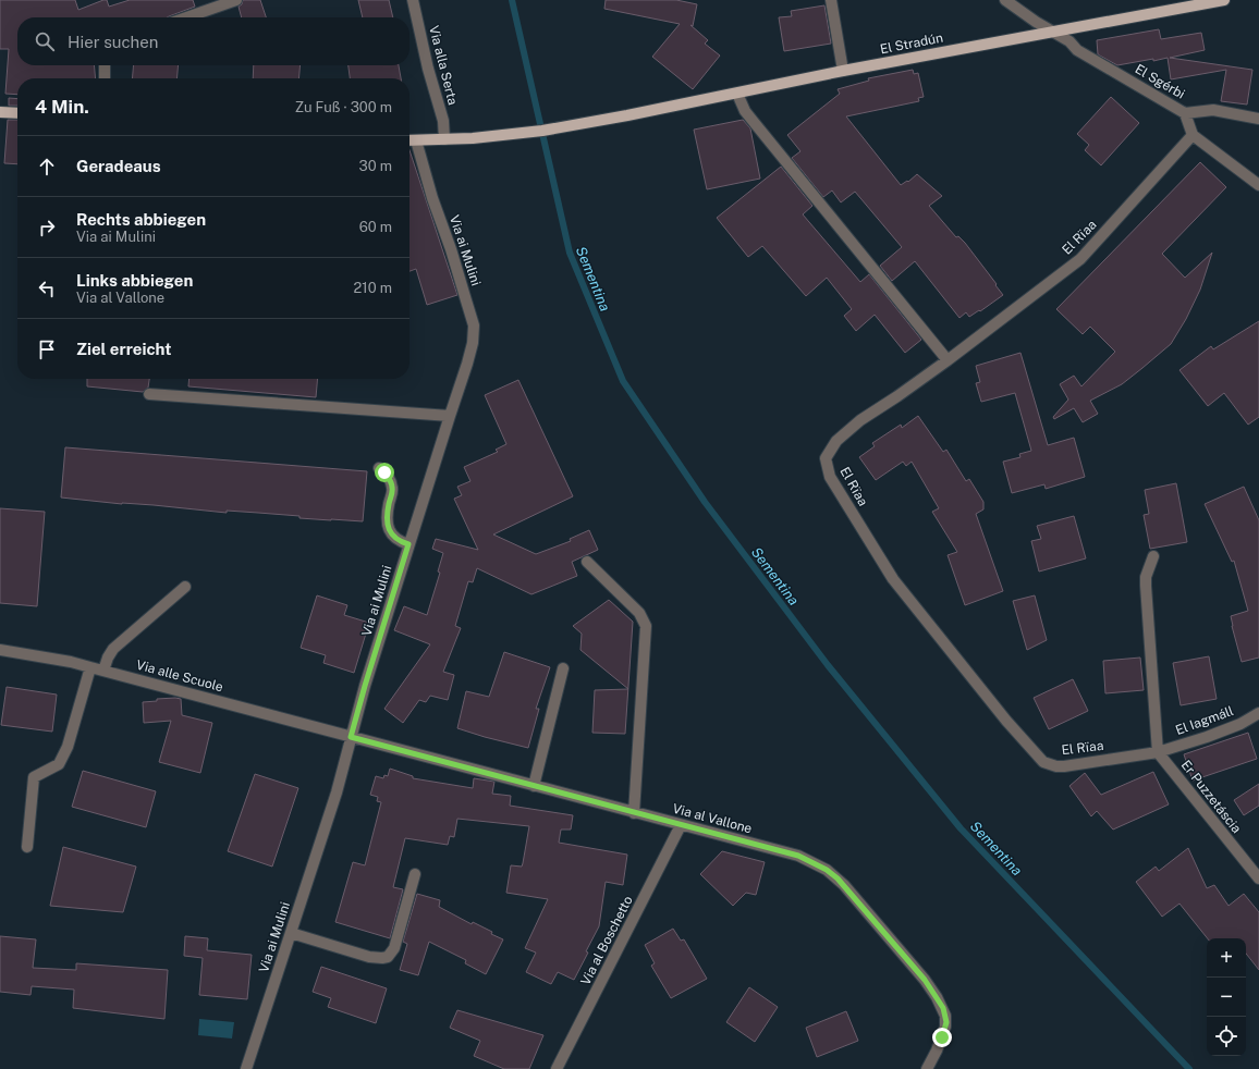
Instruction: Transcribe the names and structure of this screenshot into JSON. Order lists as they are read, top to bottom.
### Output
{
  "streets": {
    "main road": ["El Stradún"],
    "street": [
      "Via alla Serta",
      "El Sgérbi",
      "El Rïaa",
      "Via ai Mulini",
      "Via alle Scuole",
      "El Iagmáll",
      "Er Puzzetáscia",
      "Via al Vallone",
      "Via al Boschetto"
    ]
  },
  "crossings": [
    ["El Stradún", "Via alla Serta"],
    ["El Stradún", "El Sgérbi"],
    ["El Stradún", "Via ai Mulini"],
    ["El Sgérbi", "El Rïaa"],
    ["El Rïaa", "El Iagmáll"],
    ["El Rïaa", "Er Puzzetáscia"],
    ["Via ai Mulini", "Via alle Scuole"],
    ["Via ai Mulini", "Via al Vallone"],
    ["Via alle Scuole", "Via al Vallone"],
    ["El Iagmáll", "Er Puzzetáscia"],
    ["Via al Vallone", "Via al Boschetto"]
  ],
  "water": ["Sementina"],
  "page": {
    "search": "Hier suchen",
    "heading": ["4 Min.", "Zu Fuß · 300 m"],
    "list": [
      ["Geradeaus", "30 m"],
      ["Rechts abbiegen", "Via ai Mulini", "60 m"],
      ["Links abbiegen", "Via al Vallone", "210 m"],
      "Ziel erreicht"
    ],
    "map_buttons": ["+", "−"]
  }
}
